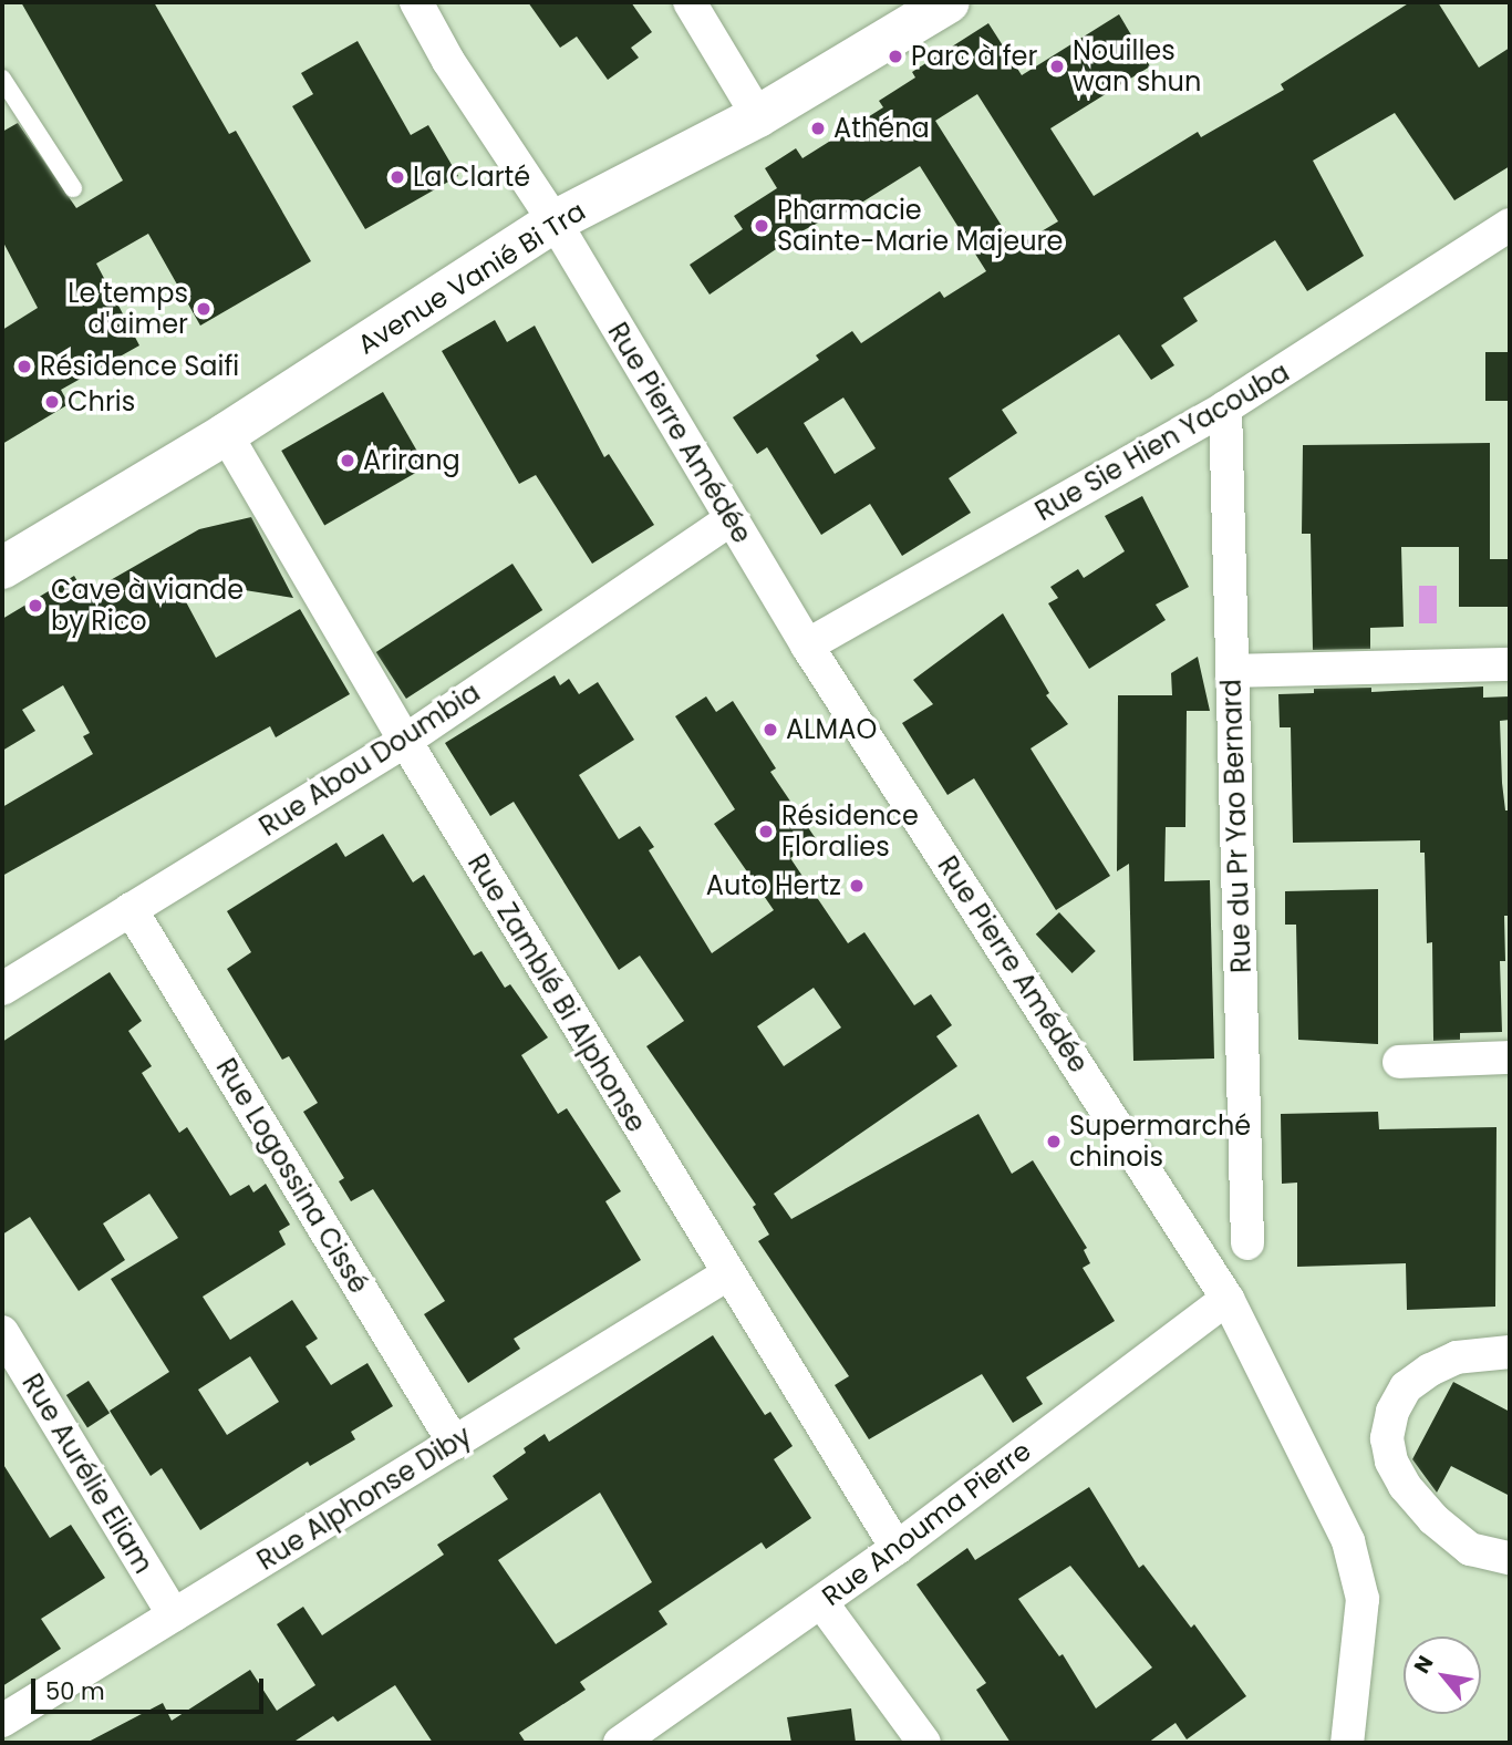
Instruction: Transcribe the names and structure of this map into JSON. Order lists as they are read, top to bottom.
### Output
{
  "streets": {
    "street": [
      "Avenue Vanié Bi Tra",
      "Rue Pierre Amédée",
      "Rue Sie Hien Yacouba",
      "Rue Abou Doumbia",
      "Rue du Pr Yao Bernard",
      "Rue Zamblé Bi Alphonse",
      "Rue Logossina Cissé",
      "Rue Aurélie Eliam",
      "Rue Alphonse Diby",
      "Rue Anouma Pierre"
    ]
  },
  "crossings": [
    ["Avenue Vanié Bi Tra", "Rue Pierre Amédée"],
    ["Avenue Vanié Bi Tra", "Rue Zamblé Bi Alphonse"],
    ["Rue Pierre Amédée", "Rue Sie Hien Yacouba"],
    ["Rue Pierre Amédée", "Rue Abou Doumbia"],
    ["Rue Pierre Amédée", "Rue Anouma Pierre"],
    ["Rue Sie Hien Yacouba", "Rue du Pr Yao Bernard"],
    ["Rue Abou Doumbia", "Rue Zamblé Bi Alphonse"],
    ["Rue Abou Doumbia", "Rue Logossina Cissé"],
    ["Rue Zamblé Bi Alphonse", "Rue Alphonse Diby"],
    ["Rue Zamblé Bi Alphonse", "Rue Anouma Pierre"],
    ["Rue Logossina Cissé", "Rue Alphonse Diby"],
    ["Rue Aurélie Eliam", "Rue Alphonse Diby"]
  ],
  "places": [
    "Parc à fer",
    "Nouilles wan shun",
    "Athéna",
    "La Clarté",
    "Pharmacie Sainte-Marie Majeure",
    "Le temps d'aimer",
    "Résidence Saifi",
    "Chris",
    "Arirang",
    "Cave à viande by Rico",
    "ALMAO",
    "Résidence Floralies",
    "Auto Hertz",
    "Supermarché chinois"
  ],
  "scale_bar": "50 m",
  "north": "top left"
}
